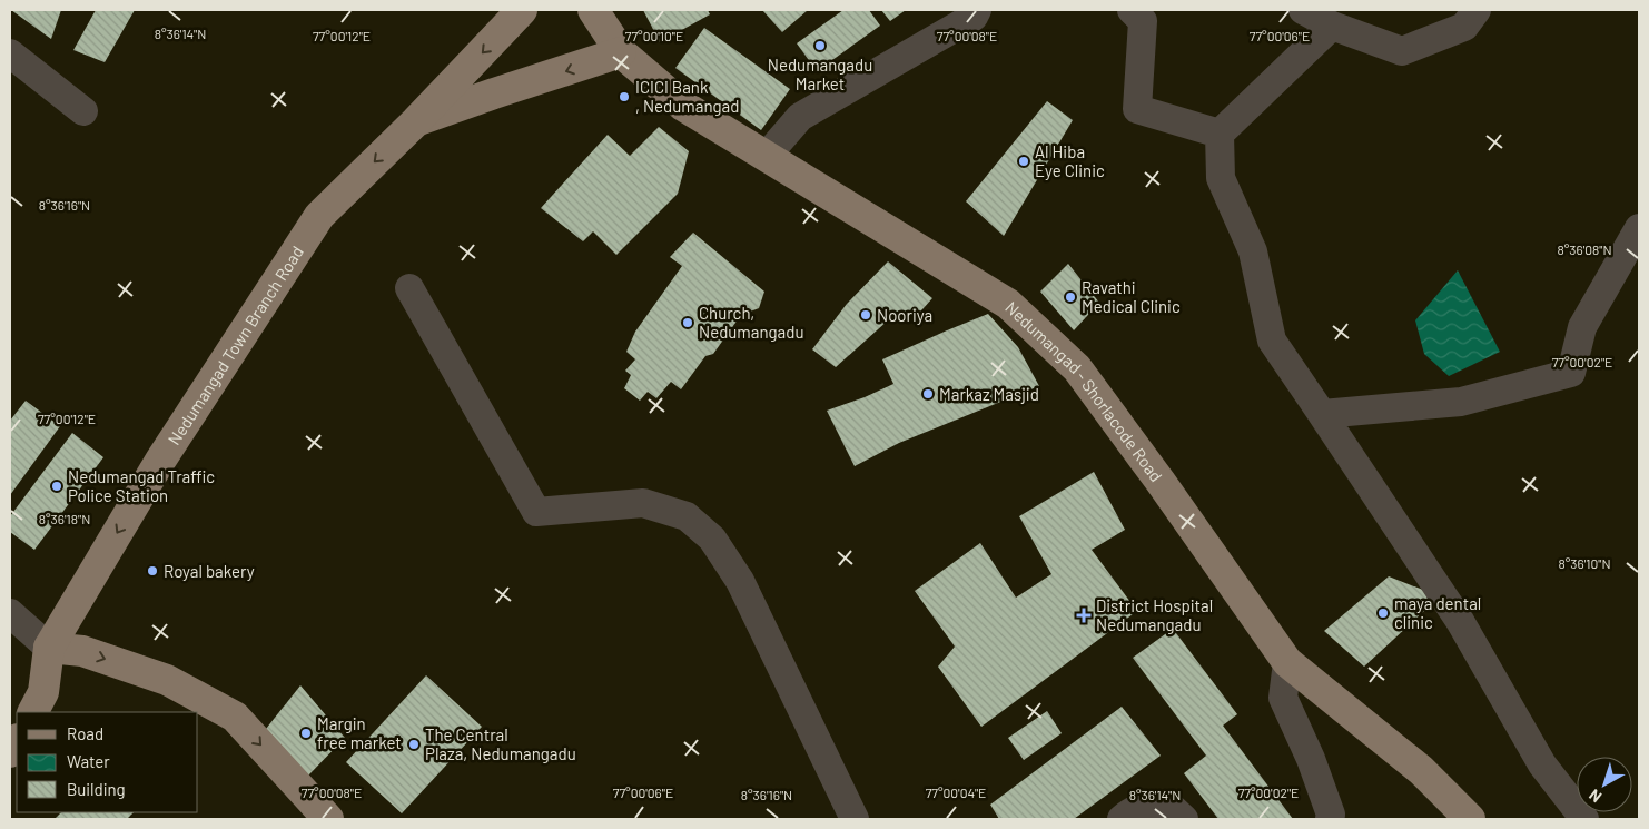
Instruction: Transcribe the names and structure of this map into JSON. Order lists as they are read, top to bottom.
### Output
{
  "streets": {
    "main road": ["Nedumangad Town Branch Road", "Nedumangad - Shorlacode Road"]
  },
  "one_way": ["Nedumangad Town Branch Road"],
  "places": {
    "other": [
      "Nedumangadu Market",
      "ICICI Bank , Nedumangad",
      "Al Hiba Eye Clinic",
      "Ravathi Medical Clinic",
      "Nooriya",
      "Church, Nedumangadu",
      "Markaz Masjid",
      "Nedumangad Traffic Police Station",
      "Royal bakery",
      "maya dental clinic",
      "Margin free market",
      "The Central Plaza, Nedumangadu"
    ],
    "health": ["District Hospital Nedumangadu"]
  },
  "legend": ["Road", "Water", "Building"],
  "north": "bottom left",
  "coordinates": [
    "8°36'14\"N",
    "77°00'12\"E",
    "77°00'10\"E",
    "77°00'08\"E",
    "77°00'06\"E",
    "8°36'16\"N",
    "8°36'08\"N",
    "77°00'02\"E",
    "8°36'18\"N",
    "8°36'10\"N",
    "77°00'04\"E"
  ]
}
